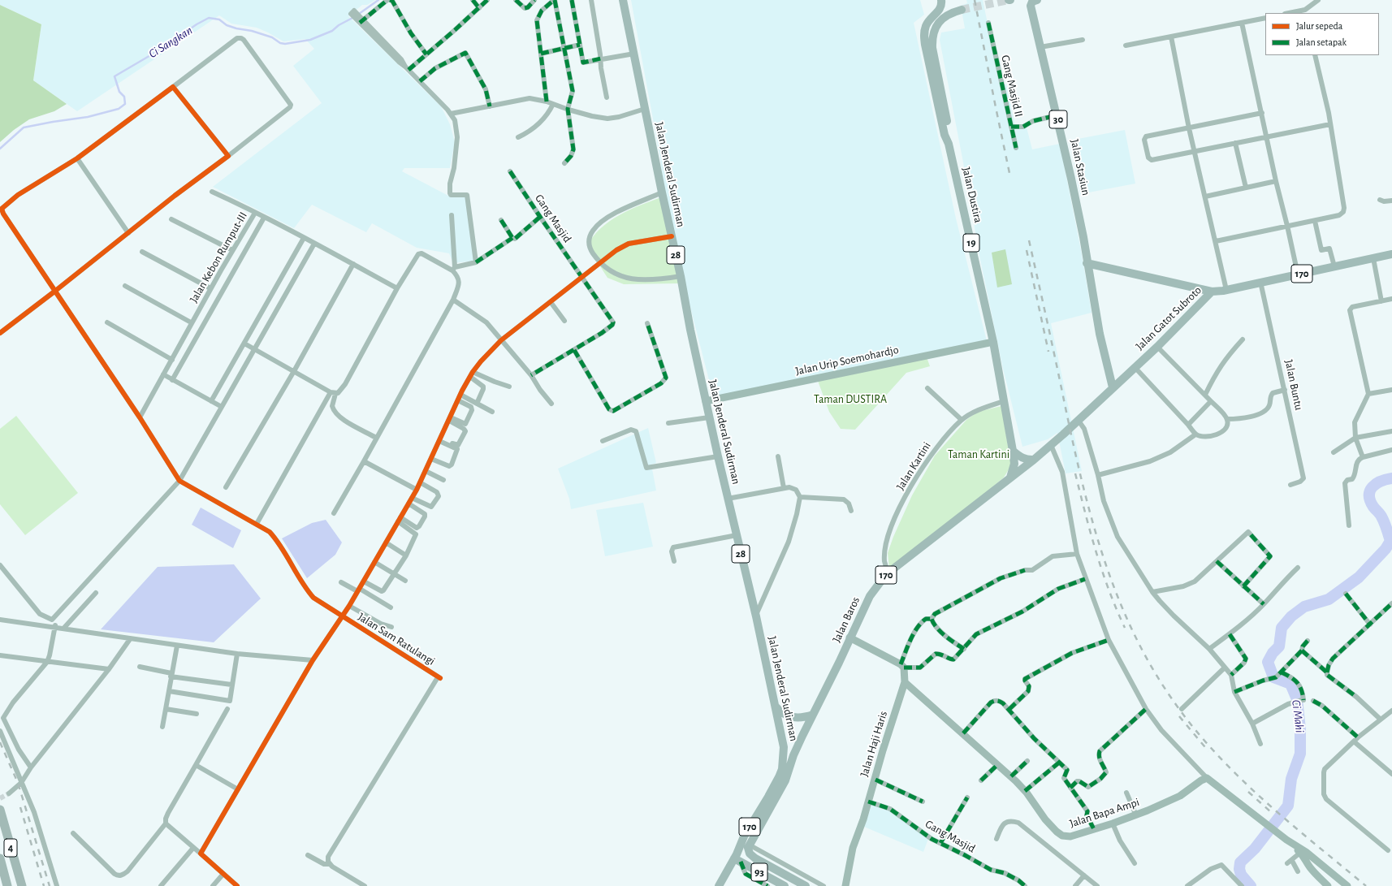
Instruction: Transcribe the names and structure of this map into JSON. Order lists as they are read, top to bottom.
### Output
{
  "streets": {
    "highway": ["4"],
    "main road": [
      "30",
      "Jalan Stasiun",
      "Jalan Jenderal Sudirman",
      "Jalan Dustira",
      "19",
      "28",
      "170",
      "Jalan Gatot Subroto",
      "Jalan Baros",
      "93"
    ],
    "street": [
      "Gang Masjid II",
      "Gang Masjid",
      "Jalan Kebon Rumput-III",
      "Jalan Urip Soemohardjo",
      "Jalan Buntu",
      "Jalan Kartini",
      "Jalan Sam Ratulangi",
      "Jalan Haji Haris",
      "Jalan Bapa Ampi"
    ]
  },
  "crossings": [
    ["Gang Masjid II", "Jalan Stasiun"],
    ["Jalan Stasiun", "Jalan Gatot Subroto"],
    ["Jalan Jenderal Sudirman", "170"],
    ["Jalan Jenderal Sudirman", "Jalan Urip Soemohardjo"],
    ["Jalan Jenderal Sudirman", "93"],
    ["Jalan Dustira", "Jalan Urip Soemohardjo"],
    ["Jalan Dustira", "Jalan Kartini"],
    ["Jalan Dustira", "Jalan Baros"],
    ["Gang Masjid", "Jalan Haji Haris"],
    ["170", "93"],
    ["Jalan Gatot Subroto", "Jalan Buntu"],
    ["Jalan Gatot Subroto", "Jalan Baros"],
    ["Jalan Kartini", "Jalan Baros"],
    ["Jalan Baros", "93"],
    ["Jalan Haji Haris", "Jalan Bapa Ampi"]
  ],
  "water": ["Ci Sangkan", "Ci Mahi"],
  "parks": ["Taman DUSTIRA", "Taman Kartini"],
  "legend": ["Jalur sepeda", "Jalan setapak"]
}
